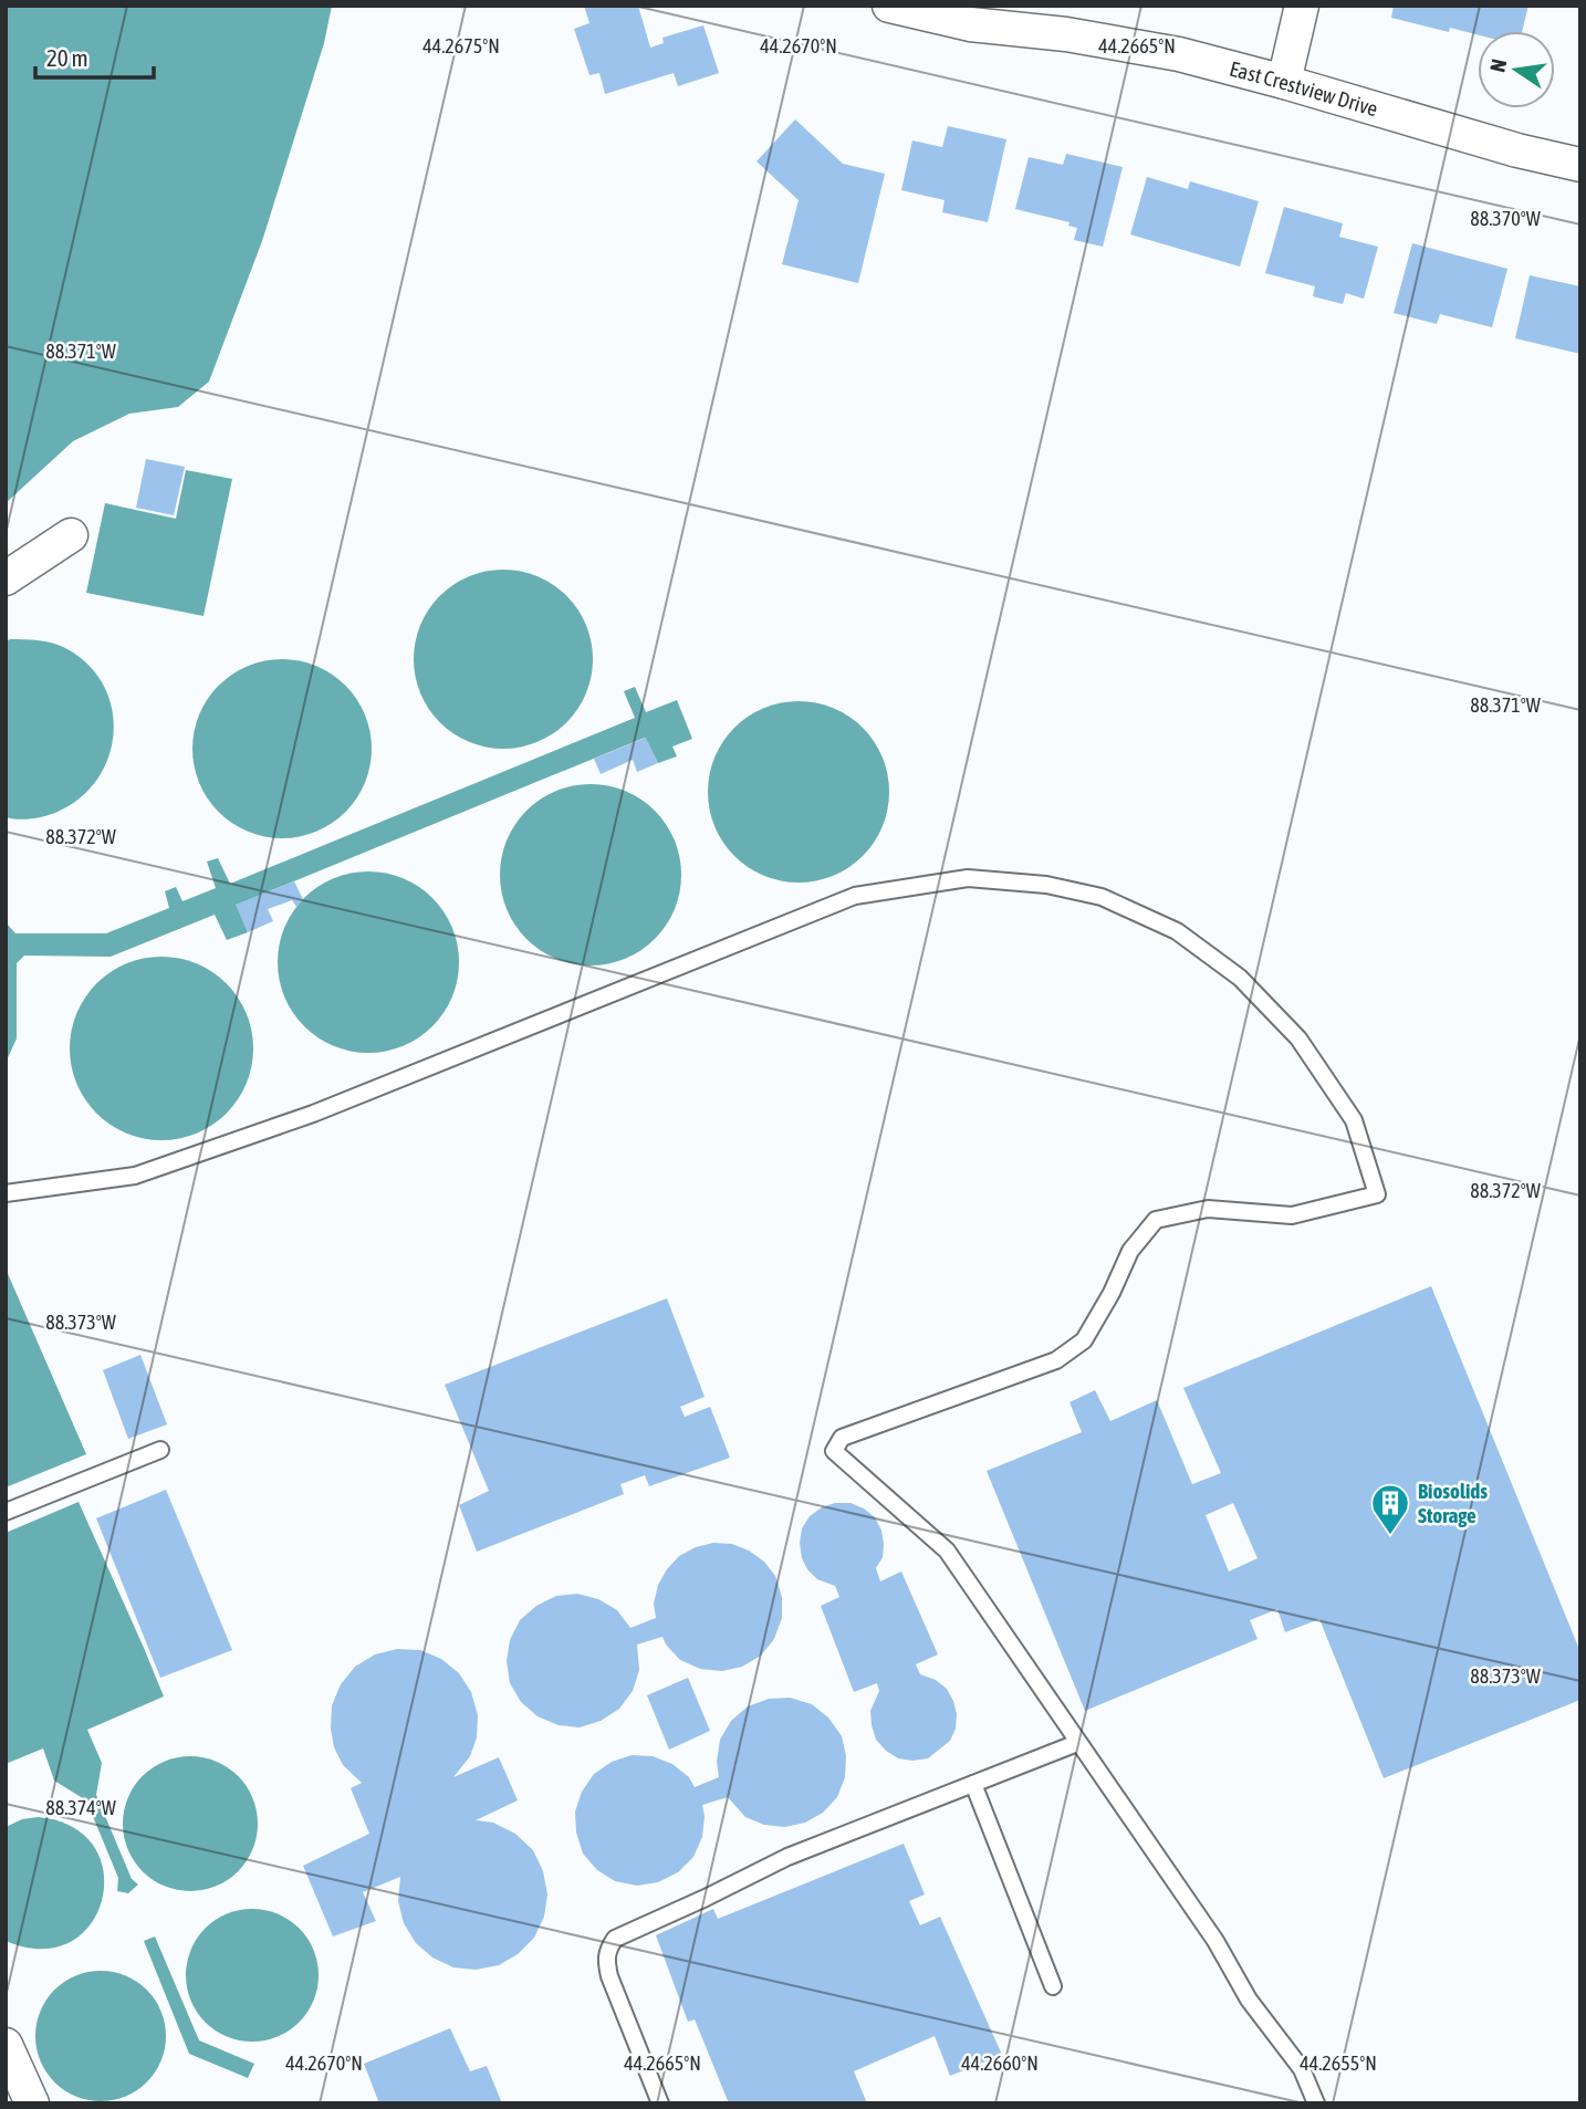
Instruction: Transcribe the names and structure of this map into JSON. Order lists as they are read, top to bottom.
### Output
{
  "streets": {
    "street": ["East Crestview Drive"]
  },
  "places": {
    "building": ["Biosolids Storage"]
  },
  "scale_bar": "20 m",
  "north": "left",
  "coordinates": [
    "44.2670°N",
    "44.2665°N",
    "44.2675°N",
    "88.370°W",
    "88.371°W",
    "88.372°W",
    "88.373°W",
    "88.374°W",
    "44.2660°N",
    "44.2655°N"
  ]
}
